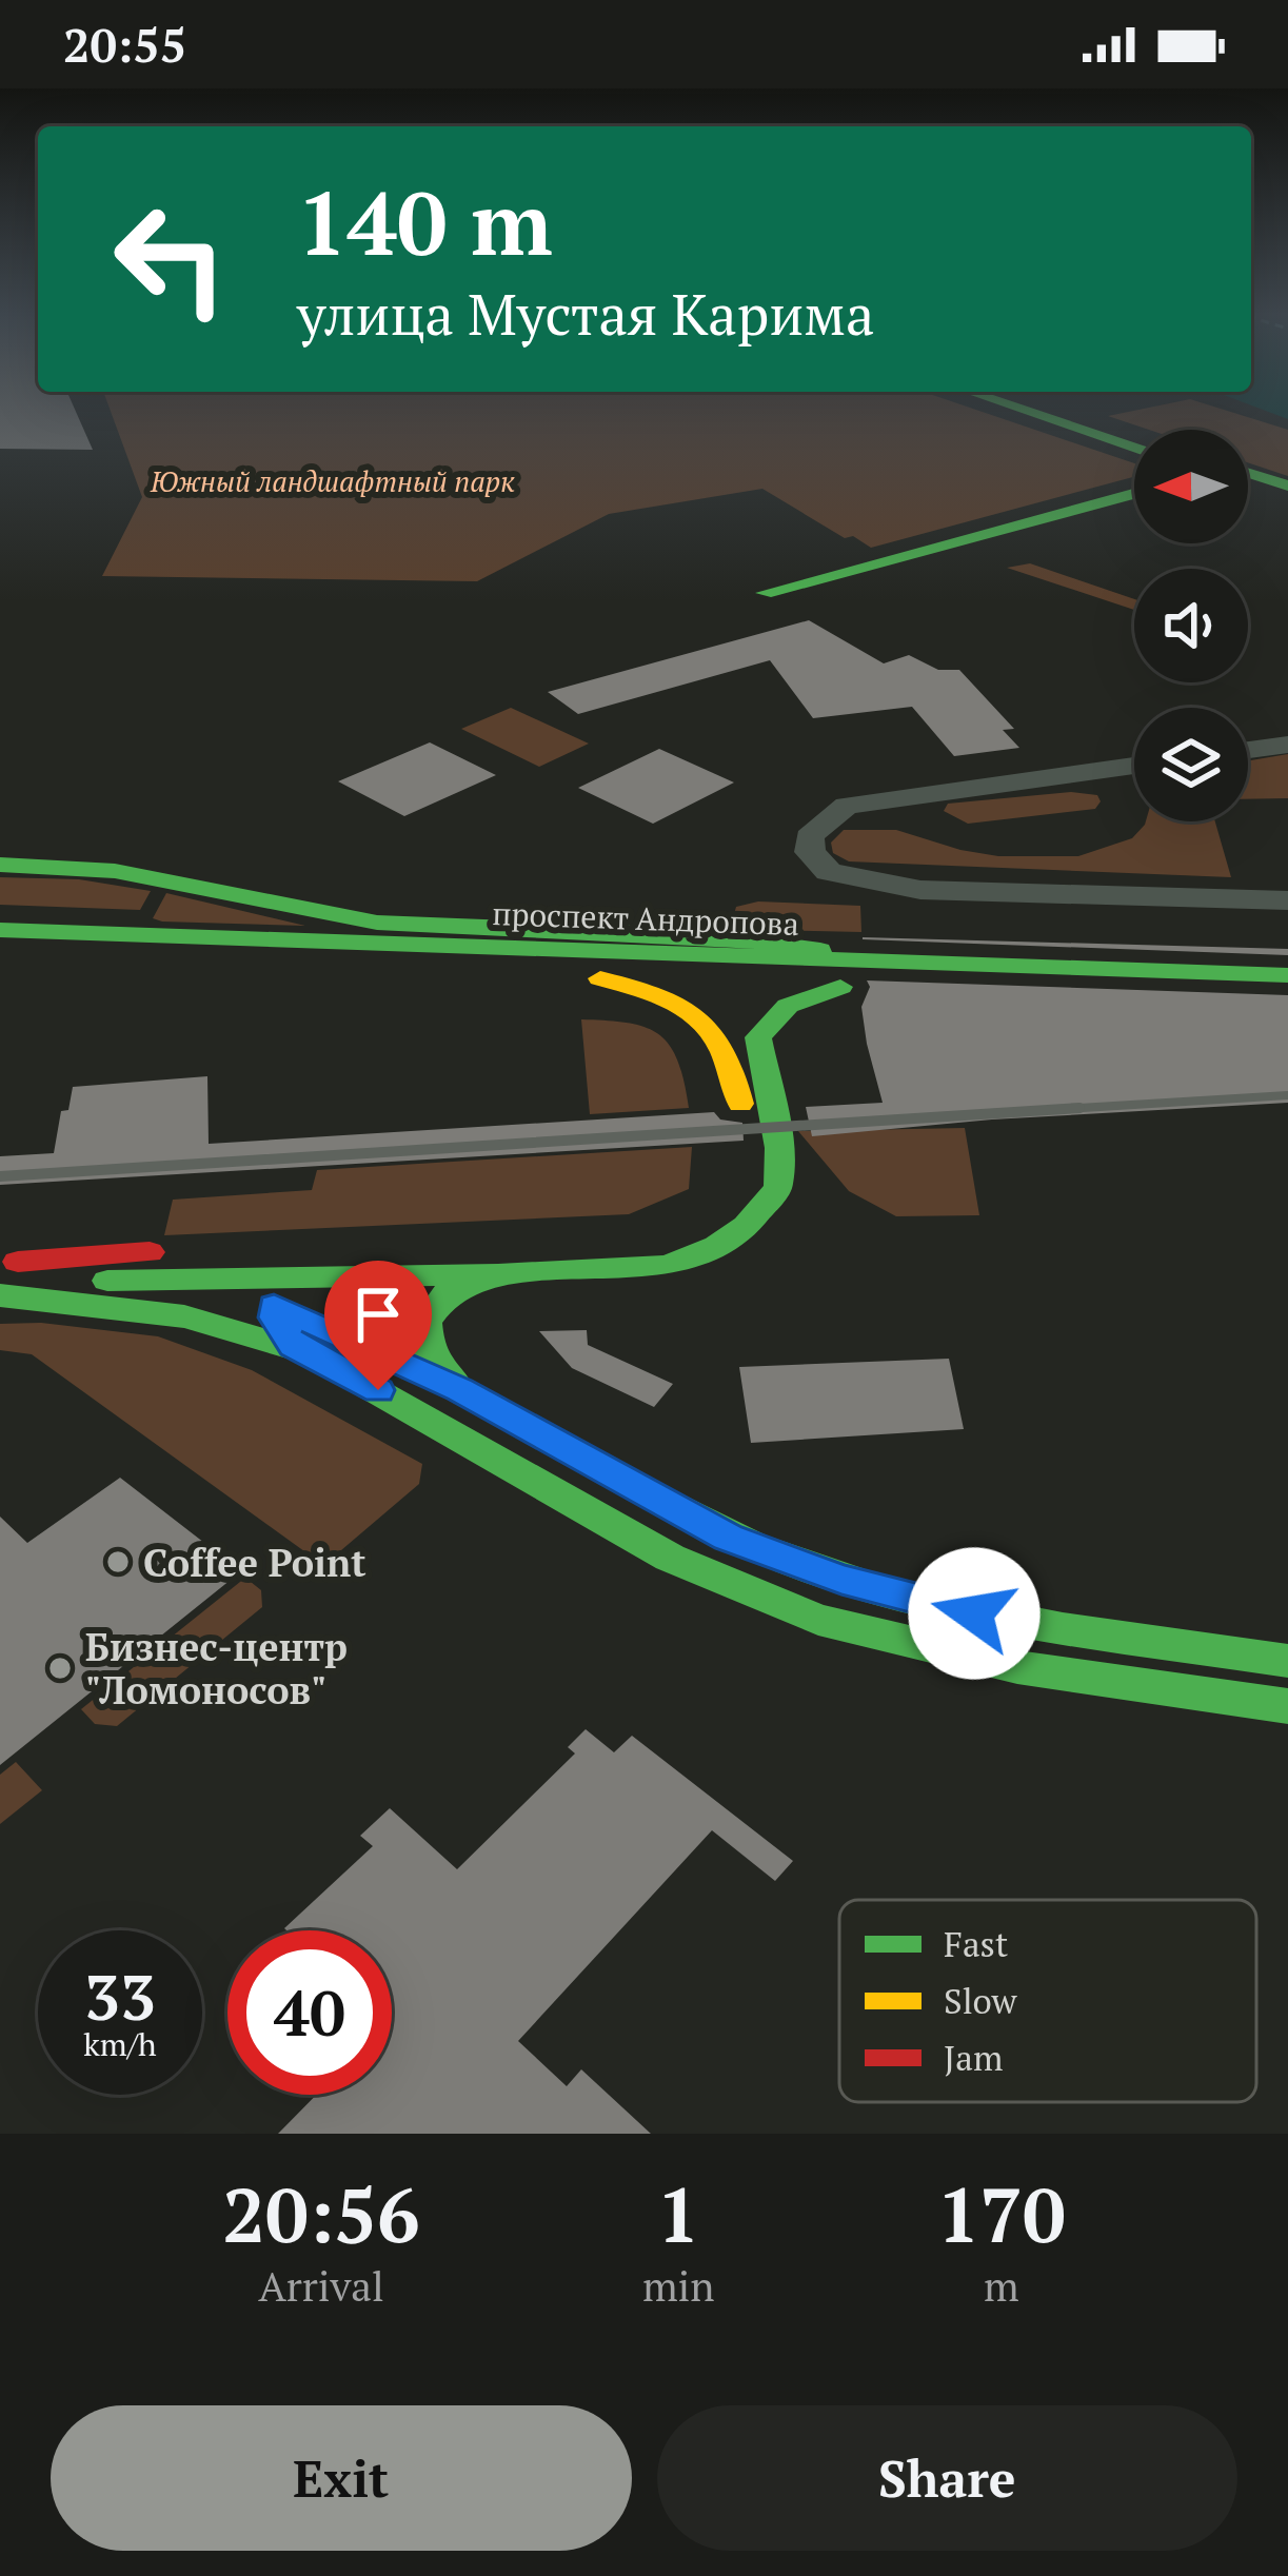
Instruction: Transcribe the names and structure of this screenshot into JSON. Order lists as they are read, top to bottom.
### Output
{
  "streets": {
    "street": ["проспект Андропова"]
  },
  "parks": ["Южный ландшафтный парк"],
  "places": ["Coffee Point", "Бизнес-центр \"Ломоносов\""],
  "legend": ["Fast", "Slow", "Jam"],
  "north": "left",
  "page": {
    "status": "20:55",
    "turn": ["140 m", "улица Мустая Карима"],
    "speed": "33 km/h",
    "limit": "40",
    "eta": [
      "20:56",
      "Arrival",
      "1",
      "min",
      "170",
      "m"
    ],
    "buttons": ["Exit", "Share"]
  }
}
